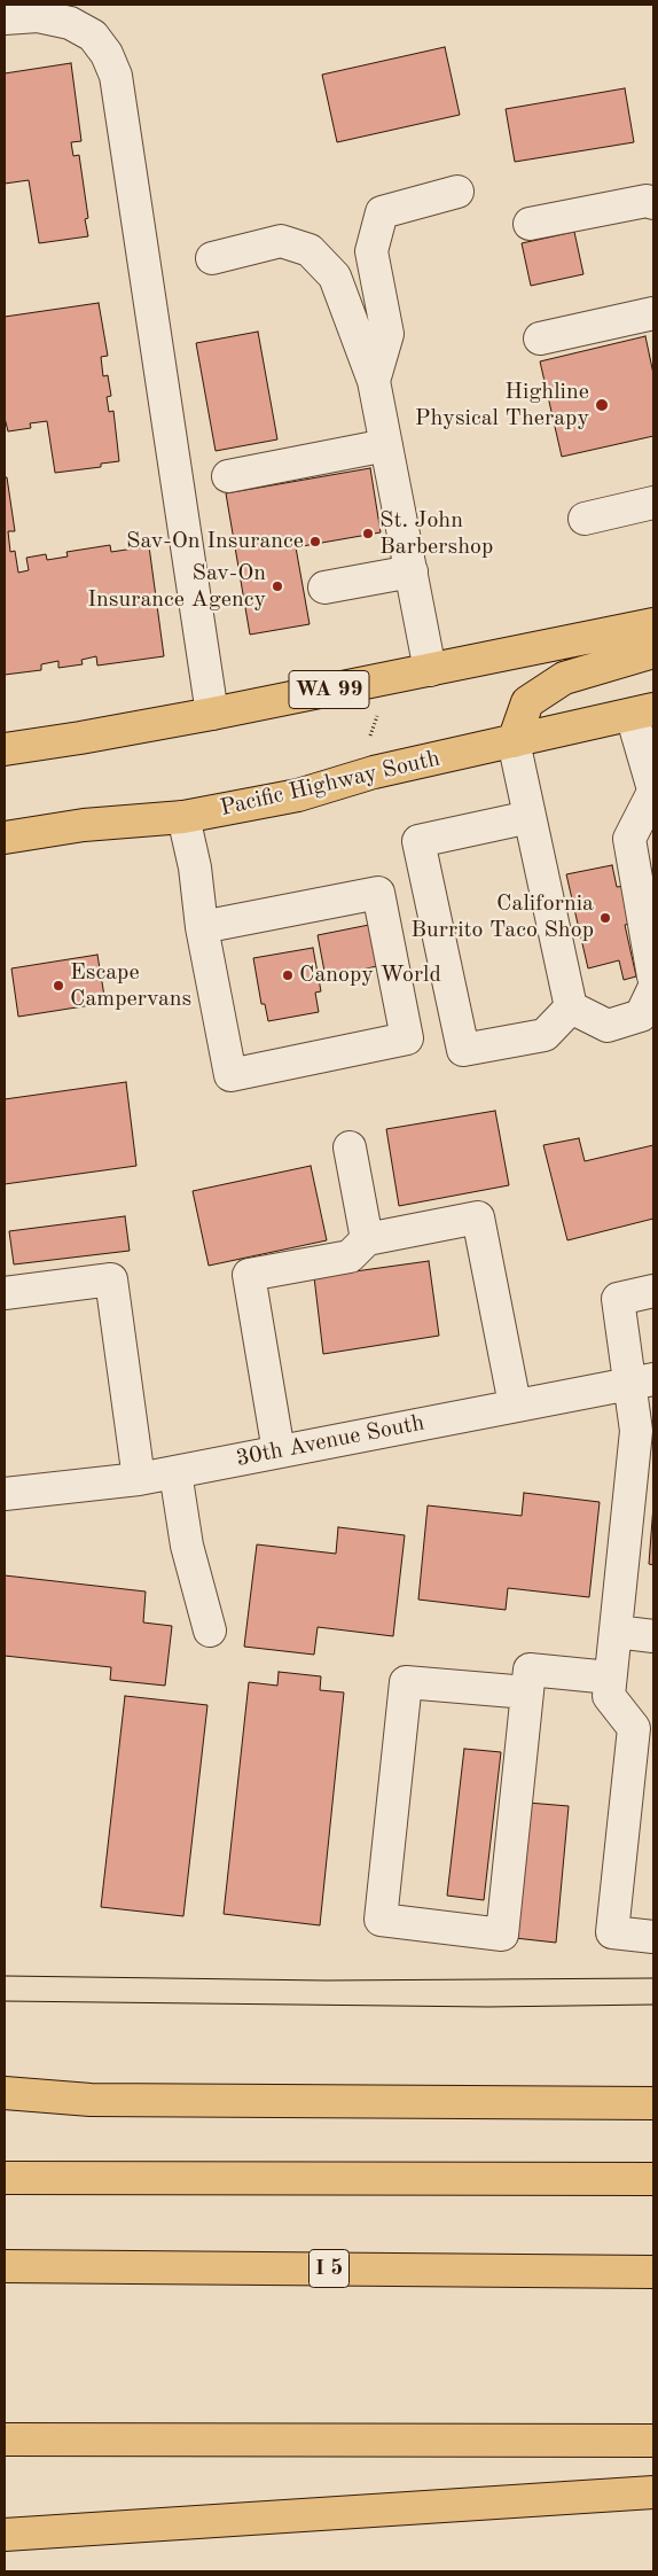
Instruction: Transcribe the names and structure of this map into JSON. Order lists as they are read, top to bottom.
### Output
{
  "streets": {
    "main road": ["WA 99", "Pacific Highway South", "I 5"],
    "street": ["30th Avenue South"]
  },
  "places": [
    "Highline Physical Therapy",
    "St. John Barbershop",
    "Sav-On Insurance",
    "Sav-On Insurance Agency",
    "California Burrito Taco Shop",
    "Canopy World",
    "Escape Campervans"
  ]
}
